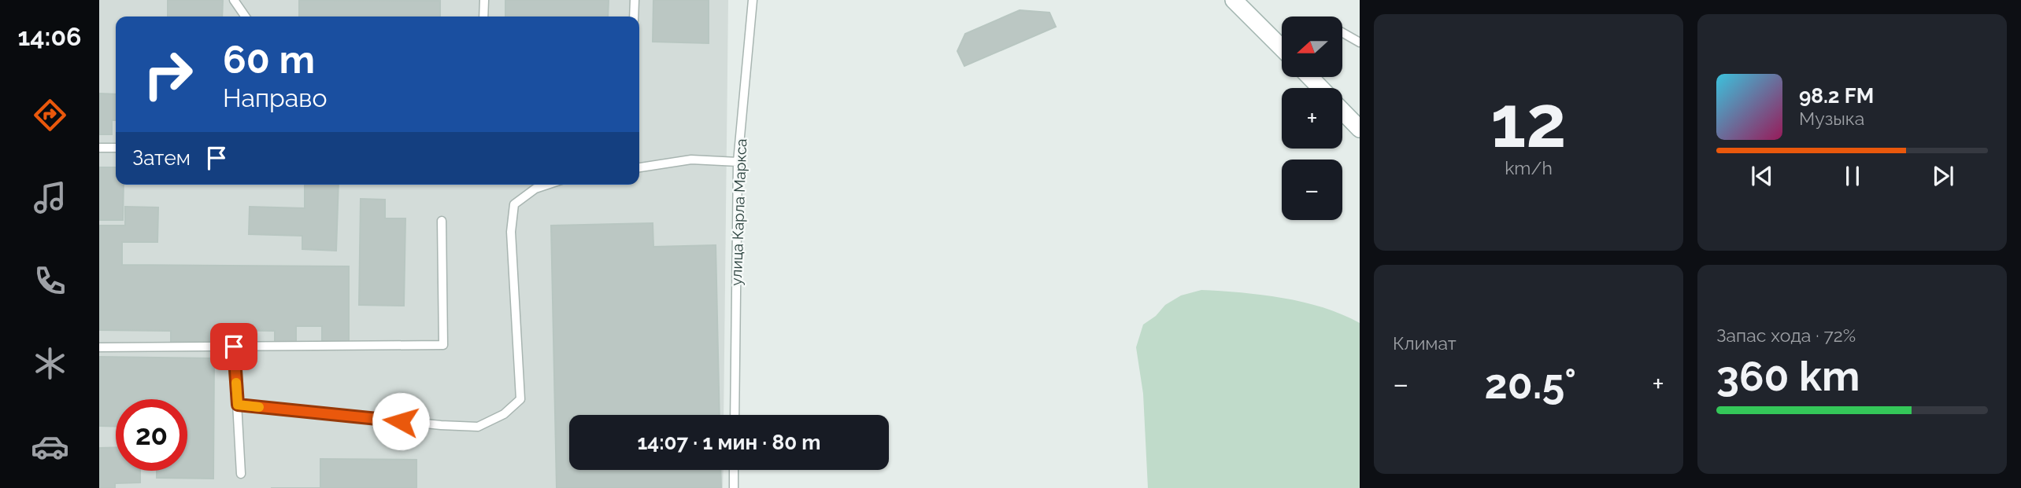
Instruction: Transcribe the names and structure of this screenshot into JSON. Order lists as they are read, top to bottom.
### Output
{
  "streets": {
    "lane": ["улица Карла Маркса"]
  },
  "north": "left",
  "page": {
    "tabs": "14:06",
    "tile": [
      ["12", "km/h"],
      "Климат",
      ["Запас хода · 72%", "360 km"]
    ],
    "map_buttons": ["+", "−"],
    "turn": ["60 m", "Направо"],
    "song": ["98.2 FM", "Музыка"],
    "then": "Затем",
    "heat": ["−", "20.5°", "+"],
    "limit": "20",
    "trip": "14:07 · 1 мин · 80 m"
  }
}
